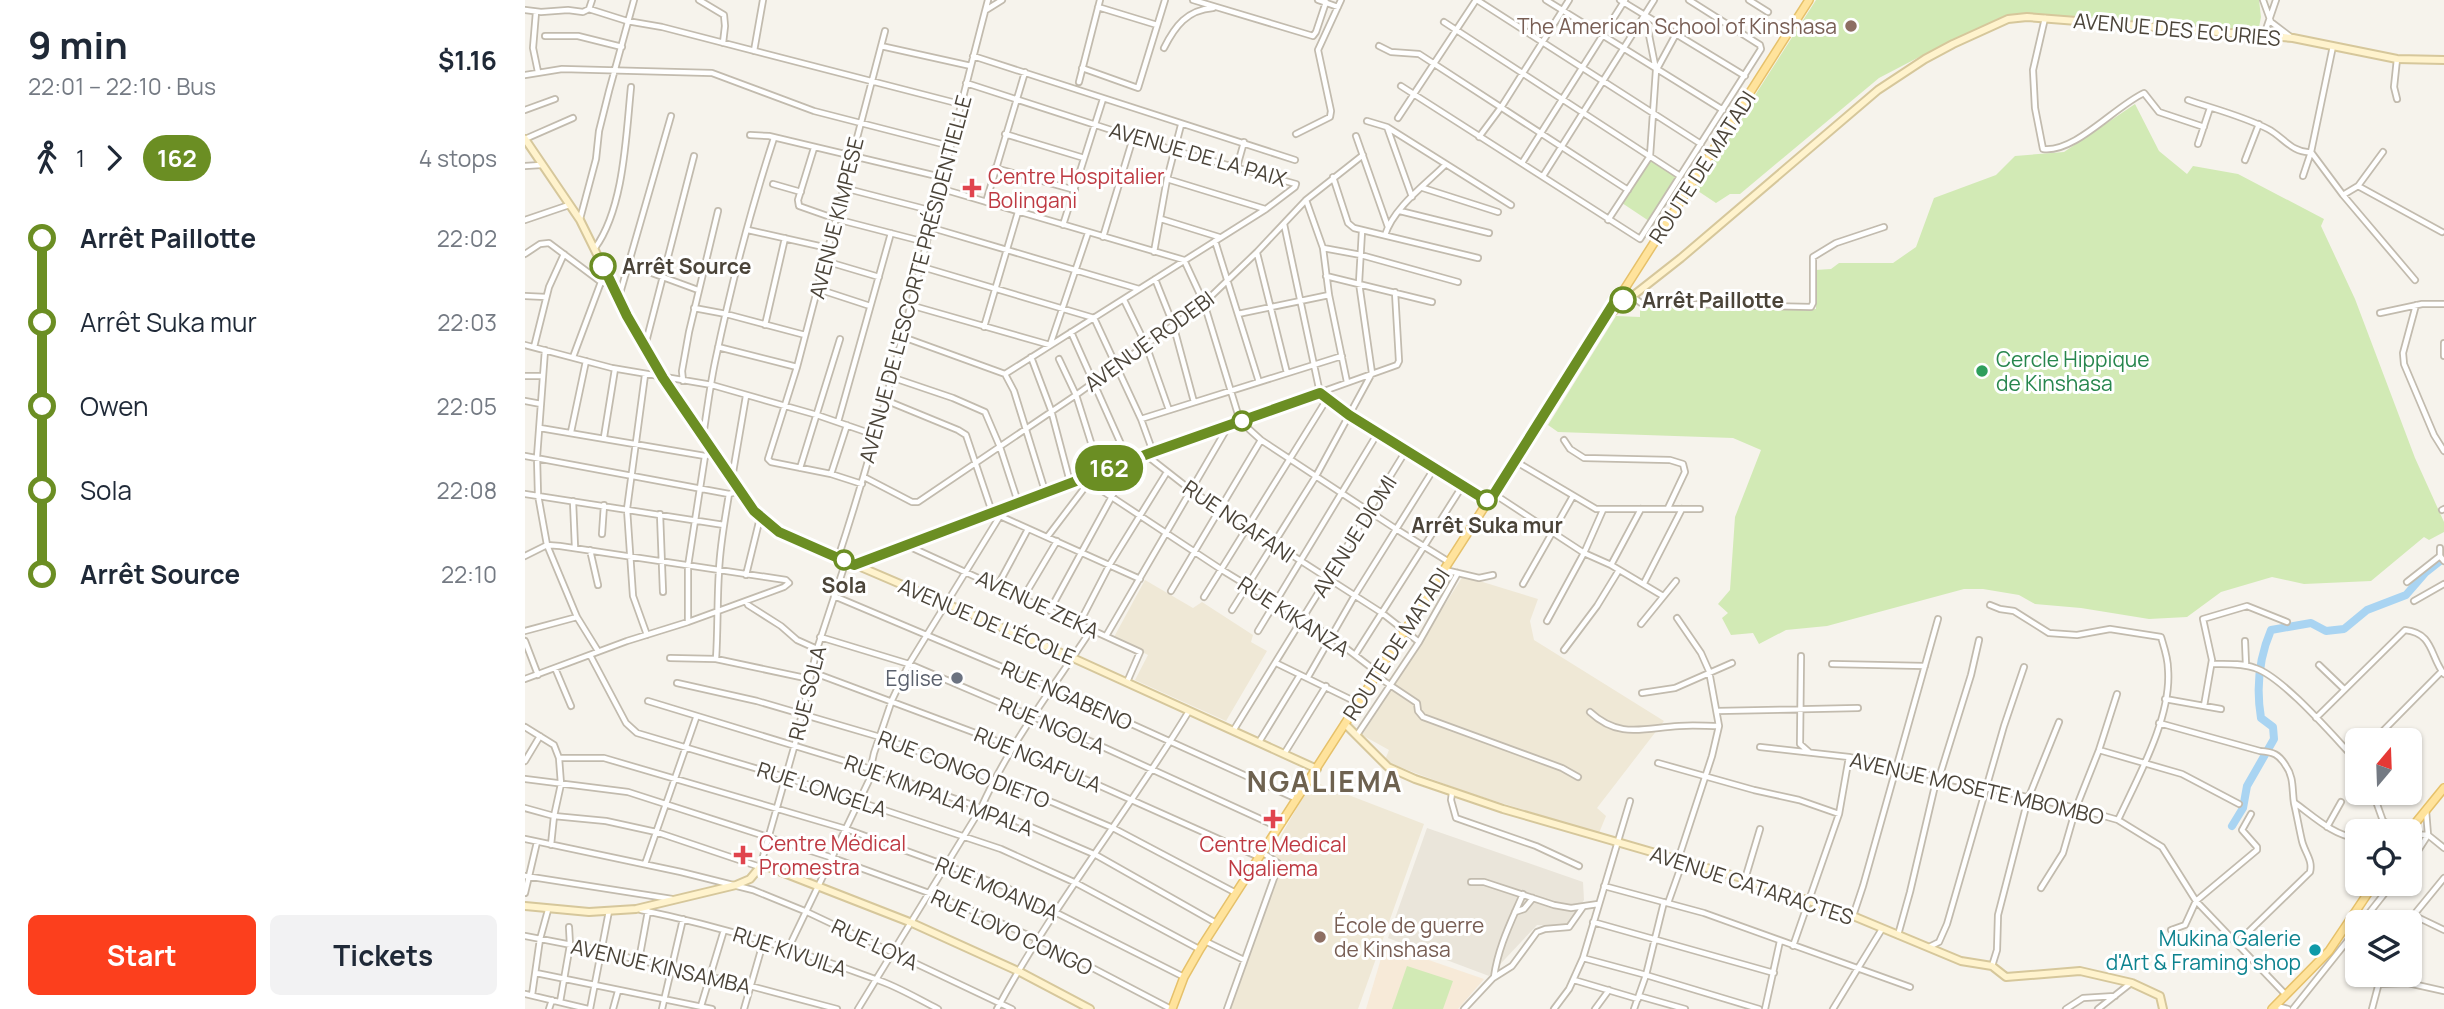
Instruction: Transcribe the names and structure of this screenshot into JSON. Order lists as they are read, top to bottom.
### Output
{
  "streets": {
    "main road": ["ROUTE DE MATADI"],
    "street": [
      "AVENUE DES ECURIES",
      "AVENUE DE LA PAIX",
      "AVENUE KIMPESE",
      "AVENUE DE L'ESCORTE PRÉSIDENTIELLE",
      "AVENUE RODEBI",
      "RUE NGAFANI",
      "AVENUE DIOMI",
      "AVENUE ZEKA",
      "RUE KIKANZA",
      "AVENUE DE L'ÉCOLE",
      "RUE SOLA",
      "RUE NGABENO",
      "RUE NGOLA",
      "RUE NGAFULA",
      "RUE CONGO DIETO",
      "AVENUE MOSETE MBOMBO",
      "RUE LONGELA",
      "RUE KIMPALA MPALA",
      "AVENUE CATARACTES",
      "RUE MOANDA",
      "RUE LOVO CONGO",
      "RUE LOYA",
      "RUE KIVUILA",
      "AVENUE KINSAMBA"
    ]
  },
  "crossings": [
    ["AVENUE DES ECURIES", "ROUTE DE MATADI"],
    ["AVENUE DE LA PAIX", "AVENUE DE L'ESCORTE PRÉSIDENTIELLE"],
    ["ROUTE DE MATADI", "RUE NGAFANI"],
    ["ROUTE DE MATADI", "RUE KIKANZA"],
    ["ROUTE DE MATADI", "AVENUE DE L'ÉCOLE"],
    ["ROUTE DE MATADI", "RUE NGABENO"],
    ["ROUTE DE MATADI", "RUE NGOLA"],
    ["ROUTE DE MATADI", "RUE NGAFULA"],
    ["ROUTE DE MATADI", "RUE CONGO DIETO"],
    ["ROUTE DE MATADI", "RUE LONGELA"],
    ["ROUTE DE MATADI", "RUE KIMPALA MPALA"],
    ["ROUTE DE MATADI", "AVENUE CATARACTES"],
    ["ROUTE DE MATADI", "RUE MOANDA"],
    ["ROUTE DE MATADI", "RUE LOVO CONGO"],
    ["AVENUE DE L'ESCORTE PRÉSIDENTIELLE", "AVENUE RODEBI"],
    ["AVENUE DE L'ESCORTE PRÉSIDENTIELLE", "AVENUE DE L'ÉCOLE"],
    ["RUE NGAFANI", "AVENUE DIOMI"],
    ["AVENUE DIOMI", "RUE KIKANZA"],
    ["AVENUE DIOMI", "AVENUE DE L'ÉCOLE"],
    ["AVENUE ZEKA", "AVENUE DE L'ÉCOLE"],
    ["AVENUE DE L'ÉCOLE", "RUE SOLA"],
    ["RUE SOLA", "RUE NGABENO"],
    ["RUE SOLA", "RUE NGOLA"],
    ["RUE SOLA", "RUE NGAFULA"],
    ["RUE SOLA", "RUE CONGO DIETO"],
    ["RUE SOLA", "RUE LONGELA"],
    ["RUE SOLA", "RUE KIMPALA MPALA"],
    ["RUE SOLA", "RUE MOANDA"],
    ["RUE SOLA", "RUE LOVO CONGO"]
  ],
  "districts": ["NGALIEMA"],
  "places": {
    "other": [
      "The American School of Kinshasa",
      "Arrêt Source",
      "Arrêt Paillotte",
      "Cercle Hippique de Kinshasa",
      "Arrêt Suka mur",
      "Sola",
      "Eglise",
      "École de guerre de Kinshasa",
      "Mukina Galerie d'Art & Framing shop"
    ],
    "health": ["Centre Hospitalier Bolingani", "Centre Medical Ngaliema", "Centre Médical Promestra"]
  },
  "lines": ["bus line 162"],
  "north": "top",
  "page": {
    "heading": ["9 min", "22:01 – 22:10 · Bus", "$1.16"],
    "on_map": "162",
    "legs": ["1", "162", "4 stops"],
    "list": [
      {
        "name": "Arrêt Paillotte",
        "value": "22:02"
      },
      {
        "name": "Arrêt Suka mur",
        "value": "22:03"
      },
      {
        "name": "Owen",
        "value": "22:05"
      },
      {
        "name": "Sola",
        "value": "22:08"
      },
      {
        "name": "Arrêt Source",
        "value": "22:10"
      }
    ],
    "buttons": ["Start", "Tickets"]
  }
}
